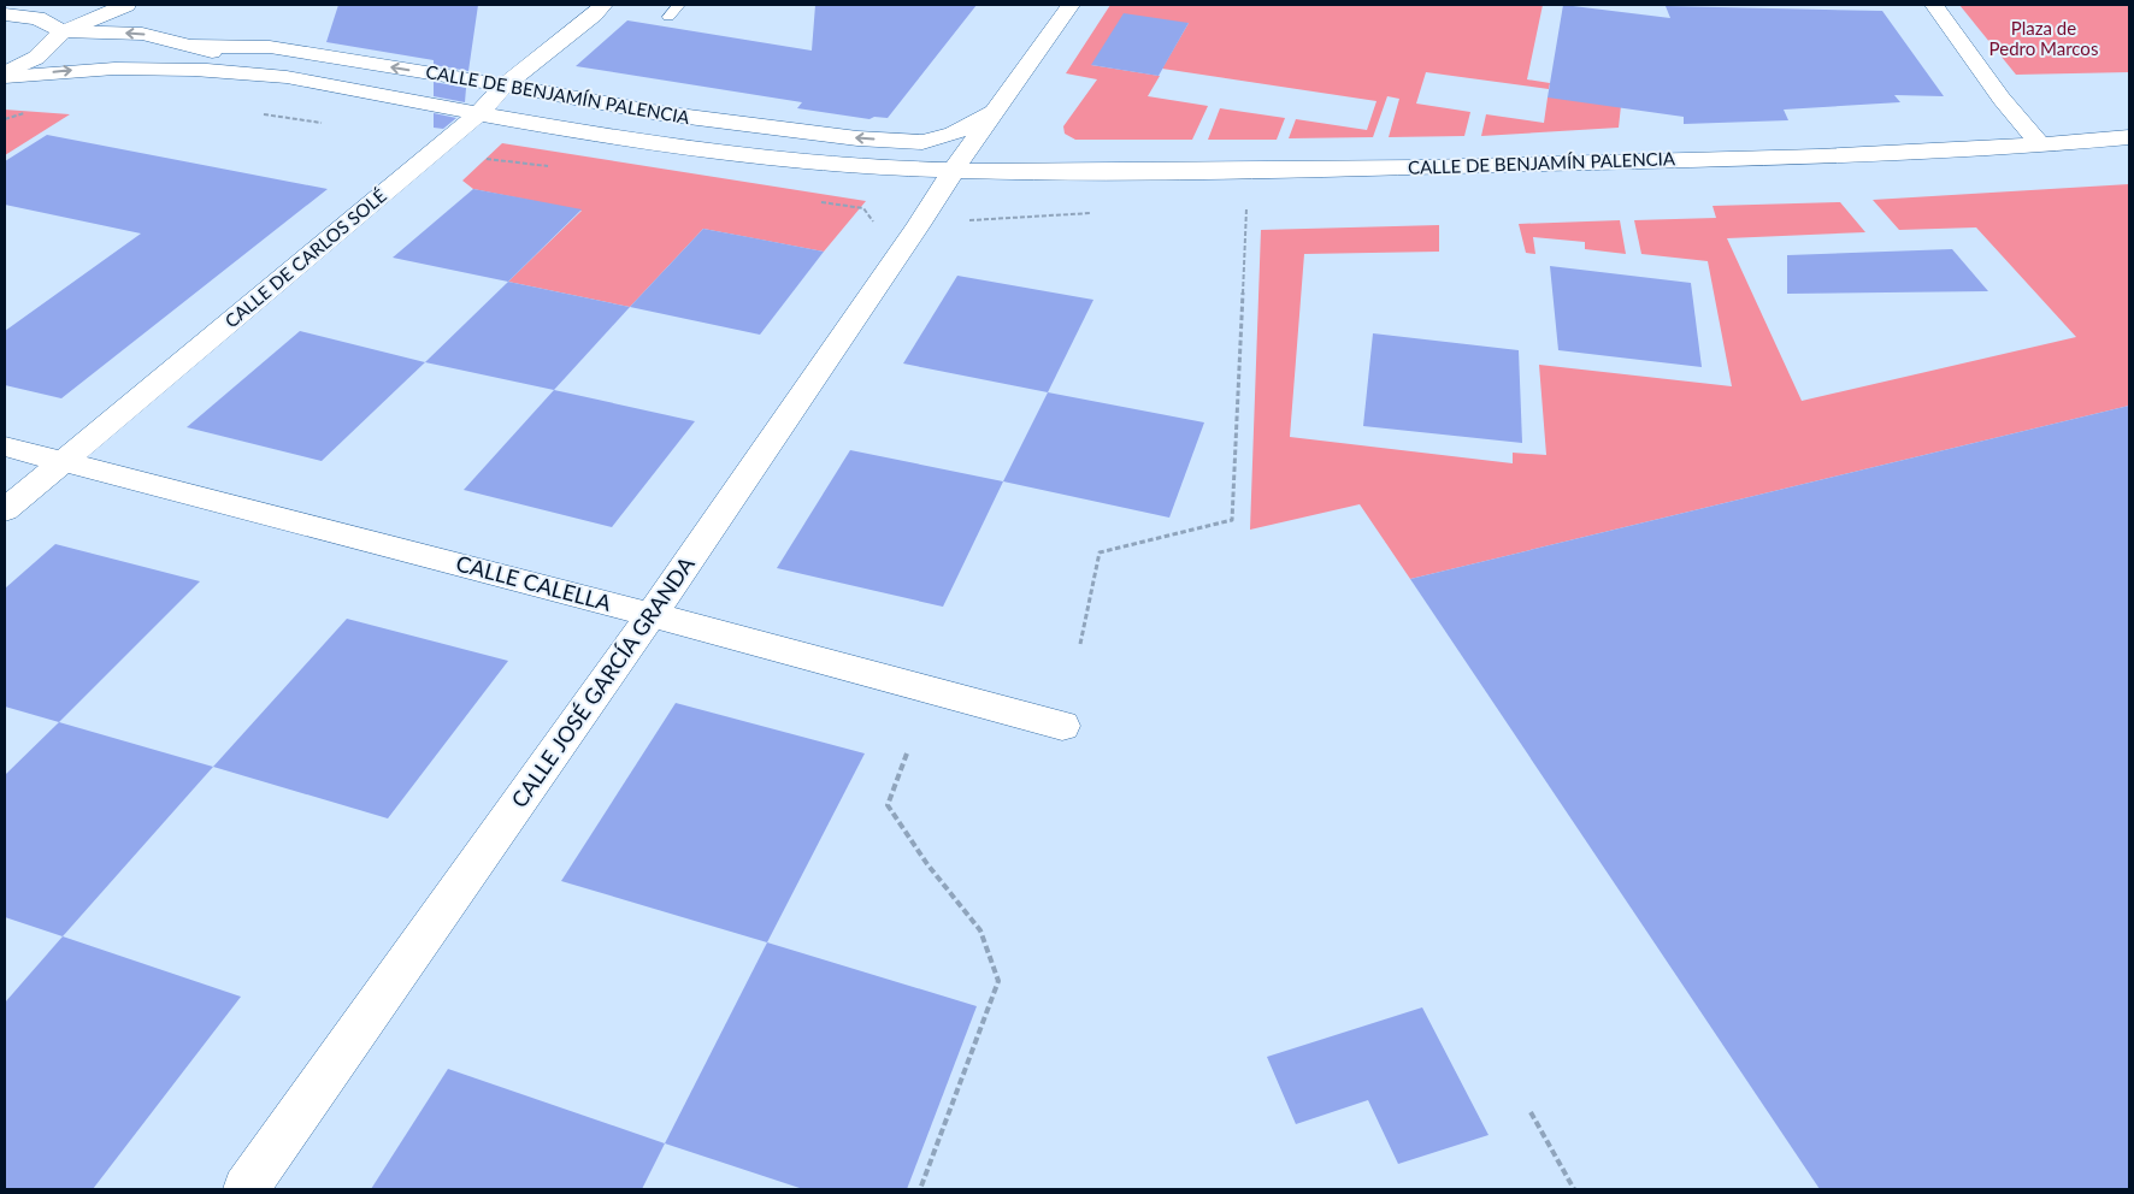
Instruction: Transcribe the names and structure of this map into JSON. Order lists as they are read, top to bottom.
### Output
{
  "streets": {
    "street": [
      "CALLE DE BENJAMÍN PALENCIA",
      "CALLE DE CARLOS SOLÉ",
      "CALLE CALELLA",
      "CALLE JOSÉ GARCÍA GRANDA"
    ]
  },
  "crossings": [
    ["CALLE DE BENJAMÍN PALENCIA", "CALLE DE CARLOS SOLÉ"],
    ["CALLE DE BENJAMÍN PALENCIA", "CALLE JOSÉ GARCÍA GRANDA"],
    ["CALLE DE CARLOS SOLÉ", "CALLE CALELLA"],
    ["CALLE CALELLA", "CALLE JOSÉ GARCÍA GRANDA"]
  ],
  "parks": ["Plaza de Pedro Marcos"]
}
